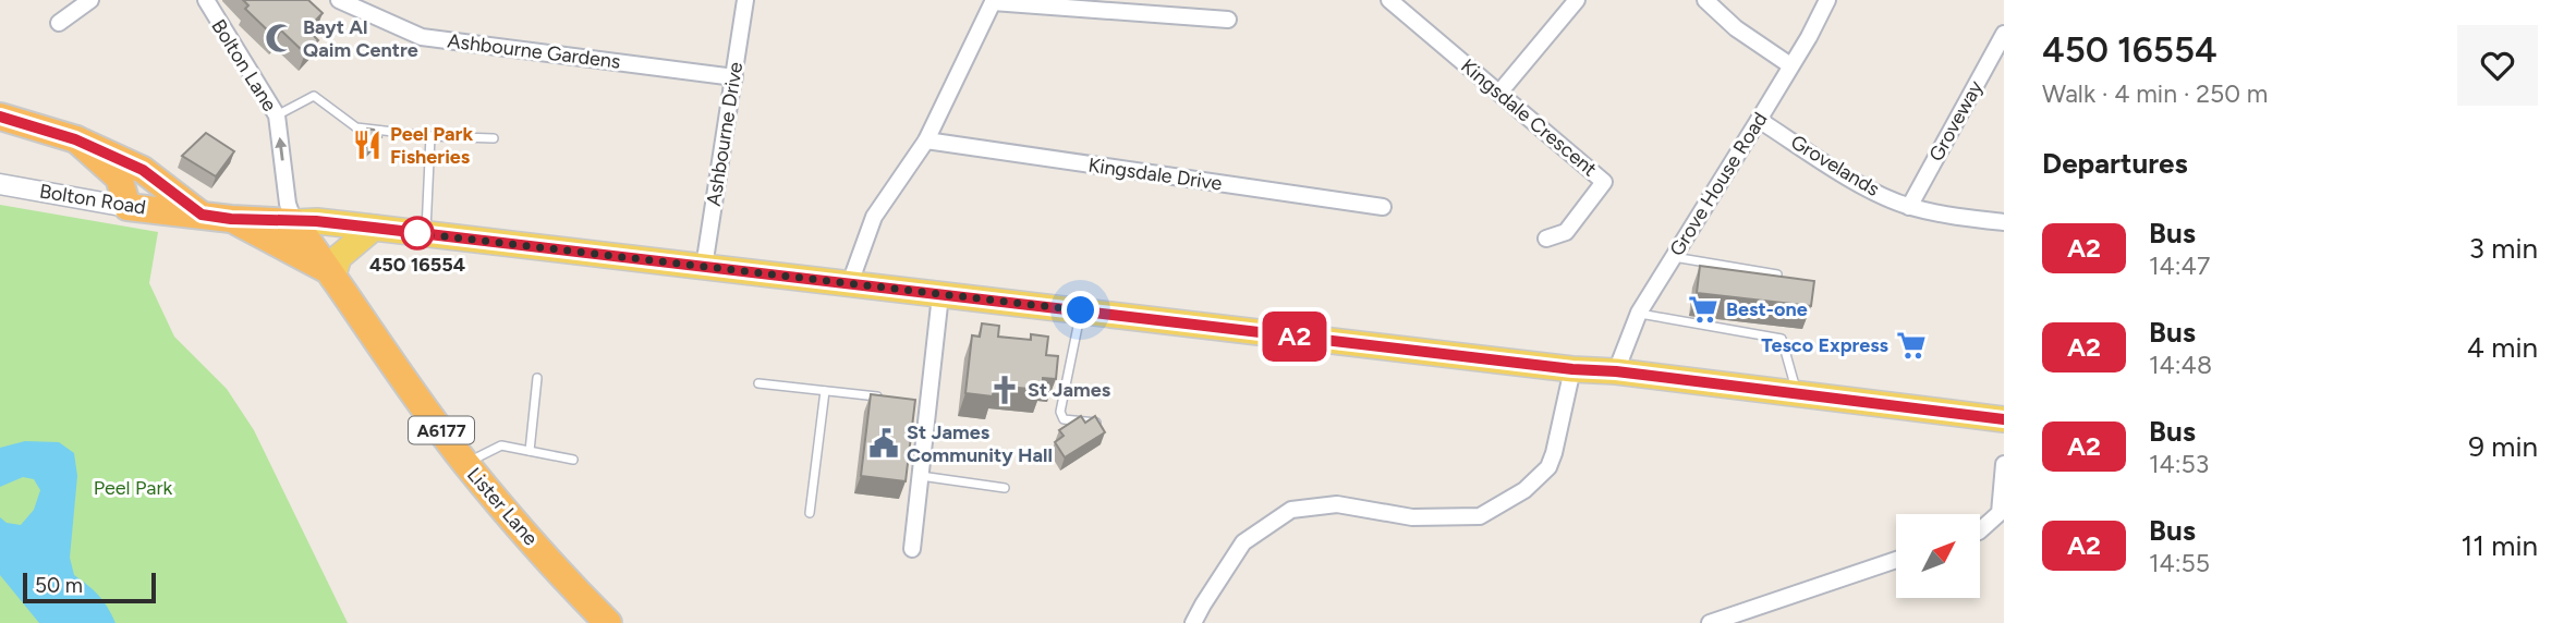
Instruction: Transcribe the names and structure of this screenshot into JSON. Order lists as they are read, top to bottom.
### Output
{
  "streets": {
    "highway": ["Bolton Road", "A6177", "Lister Lane"],
    "street": [
      "Ashbourne Gardens",
      "Bolton Lane",
      "Kingsdale Crescent",
      "Groveway",
      "Ashbourne Drive",
      "Grovelands",
      "Kingsdale Drive",
      "Grove House Road"
    ]
  },
  "crossings": [
    ["Ashbourne Gardens", "Ashbourne Drive"],
    ["Bolton Lane", "Bolton Road"],
    ["Bolton Lane", "Lister Lane"],
    ["Groveway", "Grovelands"],
    ["Ashbourne Drive", "Bolton Road"],
    ["Grovelands", "Grove House Road"],
    ["Grove House Road", "Bolton Road"],
    ["Bolton Road", "A6177"],
    ["Bolton Road", "Lister Lane"]
  ],
  "one_way": ["Bolton Lane"],
  "parks": ["Peel Park"],
  "places": {
    "mosque": ["Bayt Al Qaim Centre"],
    "restaurant": ["Peel Park Fisheries"],
    "other": ["450 16554"],
    "supermarket": ["Best-one", "Tesco Express"],
    "church": ["St James"],
    "public building": ["St James Community Hall"]
  },
  "lines": ["bus line A2"],
  "scale_bar": "50 m",
  "north": "top right",
  "page": {
    "on_map": "A2",
    "heading": [
      ["450 16554", "Walk · 4 min · 250 m"],
      "Departures"
    ],
    "list": [
      {
        "mark": "A2",
        "name": "Bus",
        "note": "14:47",
        "value": "3 min"
      },
      {
        "mark": "A2",
        "name": "Bus",
        "note": "14:48",
        "value": "4 min"
      },
      {
        "mark": "A2",
        "name": "Bus",
        "note": "14:53",
        "value": "9 min"
      },
      {
        "mark": "A2",
        "name": "Bus",
        "note": "14:55",
        "value": "11 min"
      }
    ],
    "scale": "50 m"
  }
}
